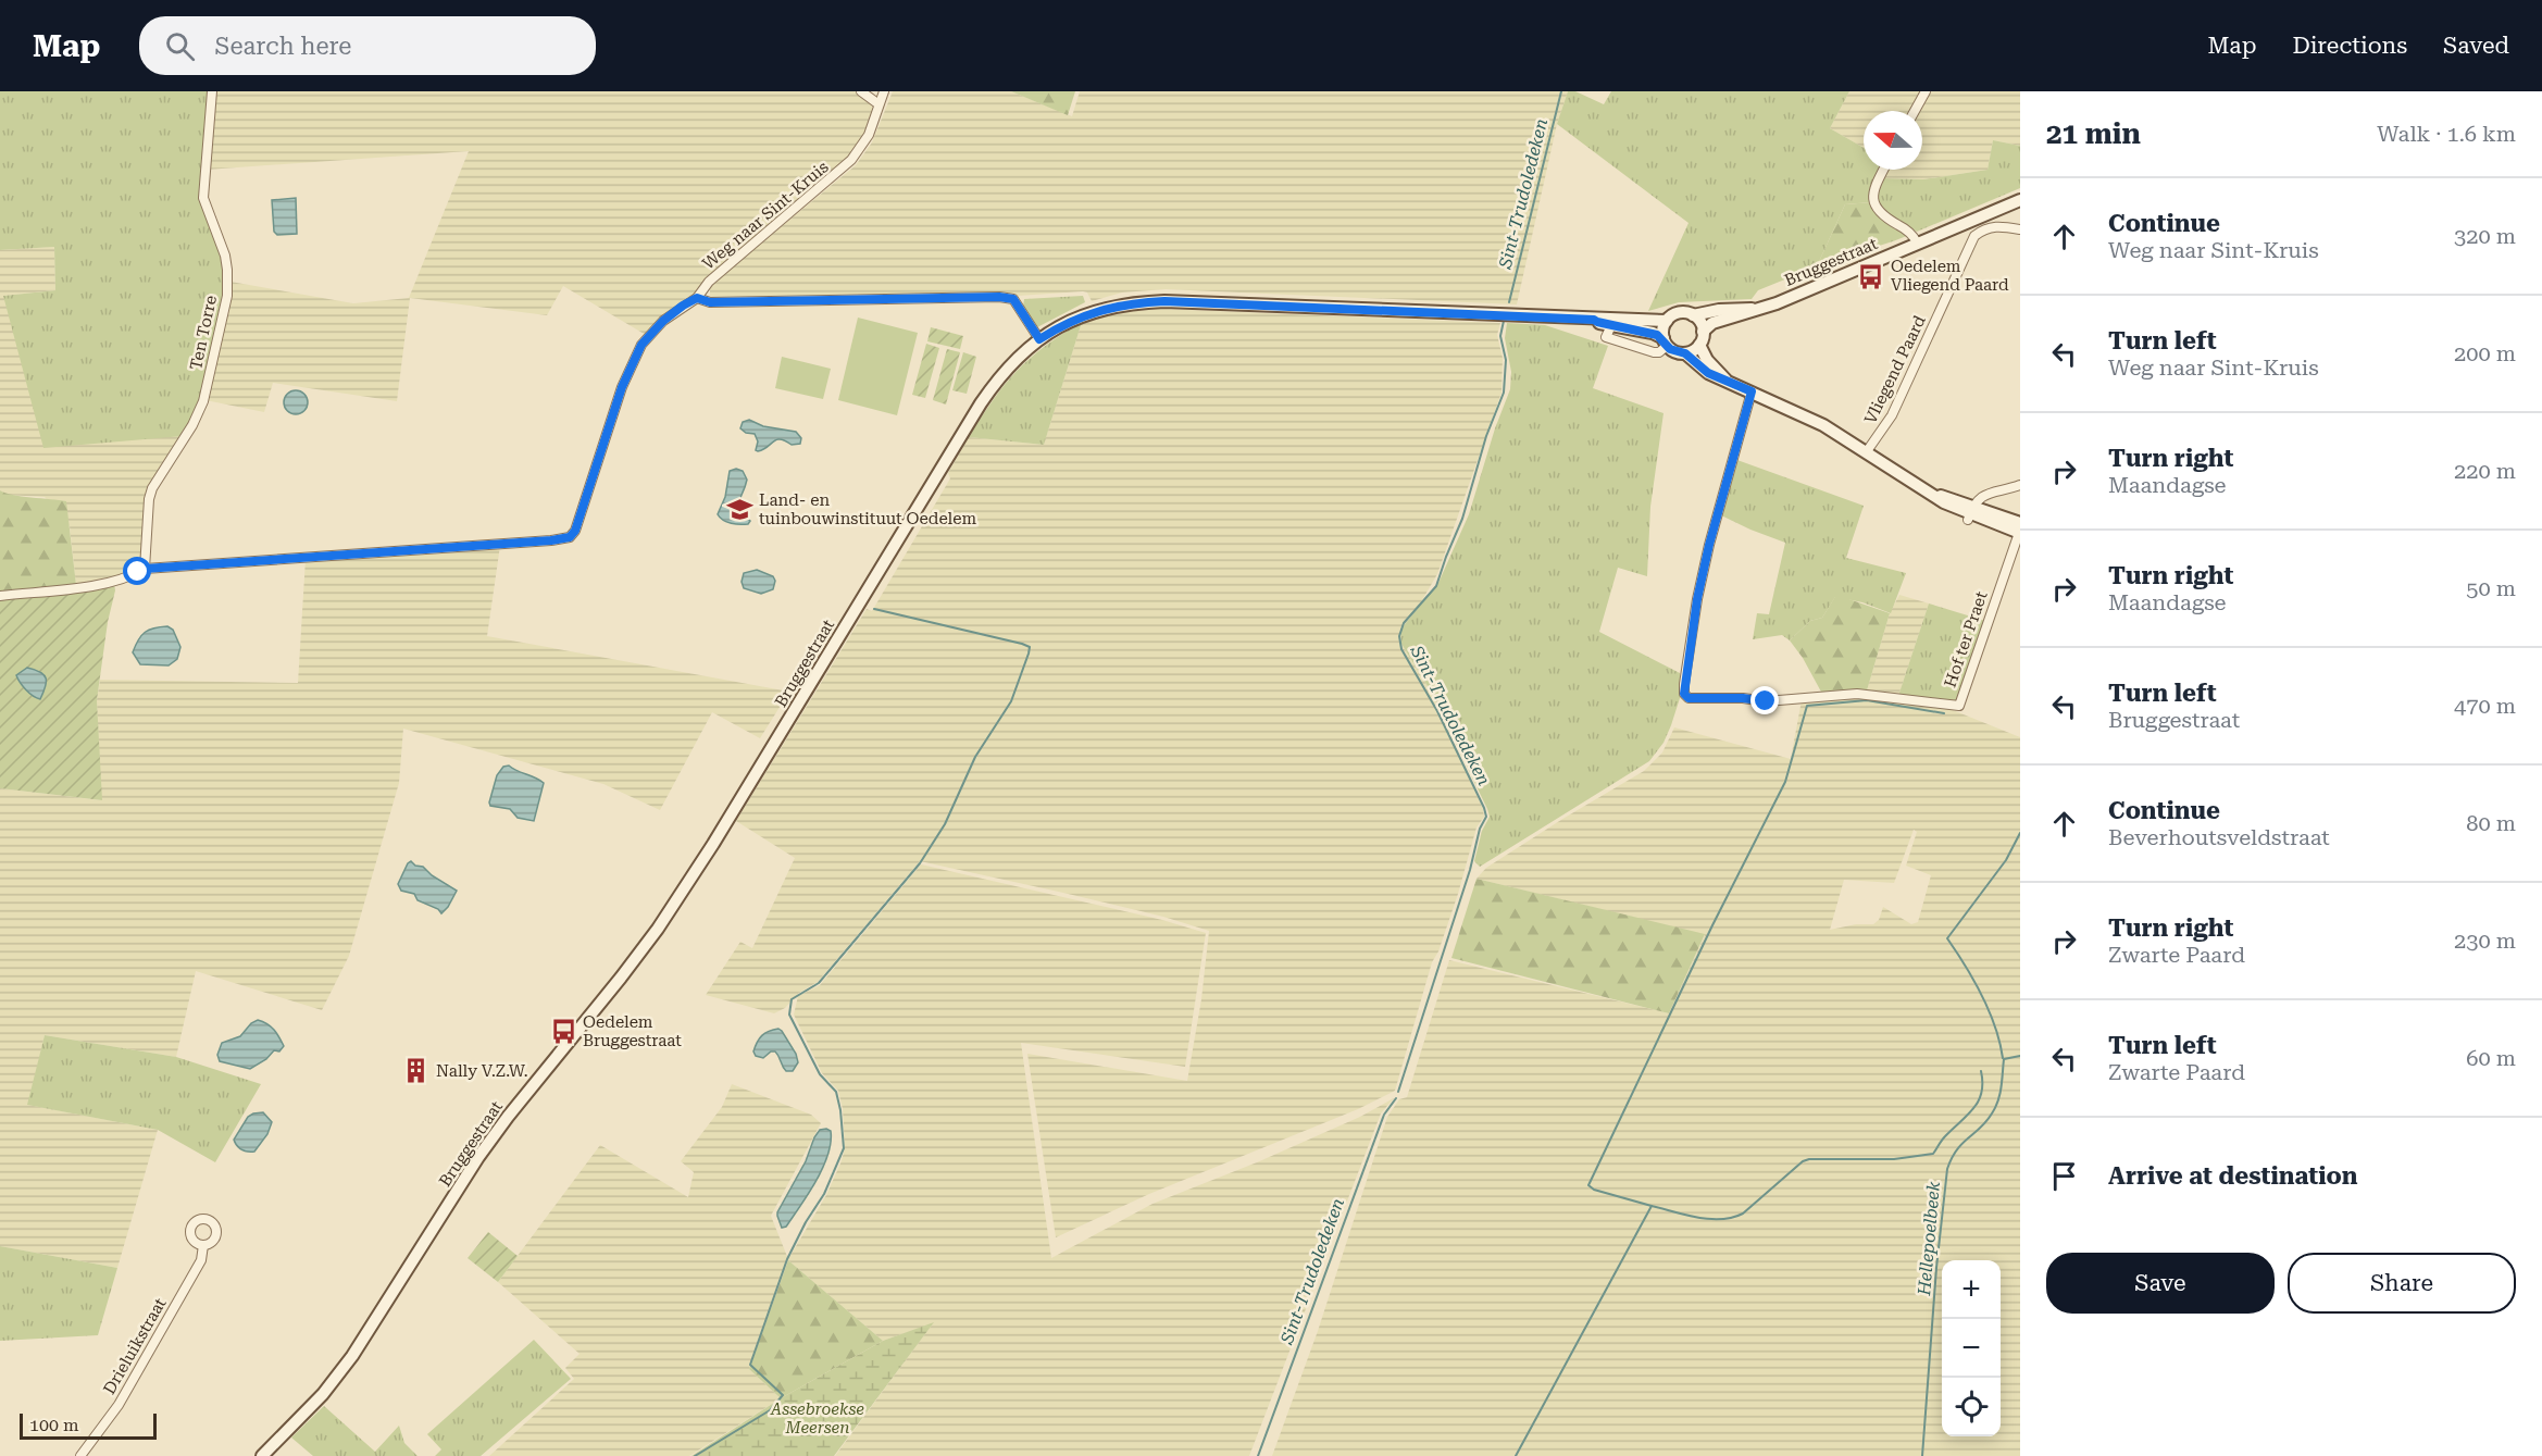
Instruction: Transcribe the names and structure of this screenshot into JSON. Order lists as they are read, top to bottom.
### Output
{
  "streets": {
    "main road": ["Bruggestraat"],
    "street": [
      "Weg naar Sint-Kruis",
      "Ten Torre",
      "Vliegend Paard",
      "Hof ter Praet",
      "Drieluikstraat"
    ]
  },
  "crossings": [
    ["Weg naar Sint-Kruis", "Ten Torre"]
  ],
  "water": ["Sint-Trudoledeken", "Hellepoelbeek"],
  "parks": ["Assebroekse Meersen"],
  "places": {
    "bus stop": ["Oedelem Vliegend Paard", "Oedelem Bruggestraat"],
    "school or university": ["Land- en tuinbouwinstituut Oedelem"],
    "building": ["Nally V.Z.W."]
  },
  "scale_bar": "100 m",
  "north": "left",
  "page": {
    "header": "Map",
    "search": "Search here",
    "nav": ["Map", "Directions", "Saved"],
    "heading": ["21 min", "Walk · 1.6 km"],
    "list": [
      ["Continue", "Weg naar Sint-Kruis", "320 m"],
      ["Turn left", "Weg naar Sint-Kruis", "200 m"],
      ["Turn right", "Maandagse", "220 m"],
      ["Turn right", "Maandagse", "50 m"],
      ["Turn left", "Bruggestraat", "470 m"],
      ["Continue", "Beverhoutsveldstraat", "80 m"],
      ["Turn right", "Zwarte Paard", "230 m"],
      ["Turn left", "Zwarte Paard", "60 m"],
      "Arrive at destination"
    ],
    "buttons": ["Save", "Share"],
    "map_buttons": ["+", "−"],
    "scale": "100 m"
  }
}
